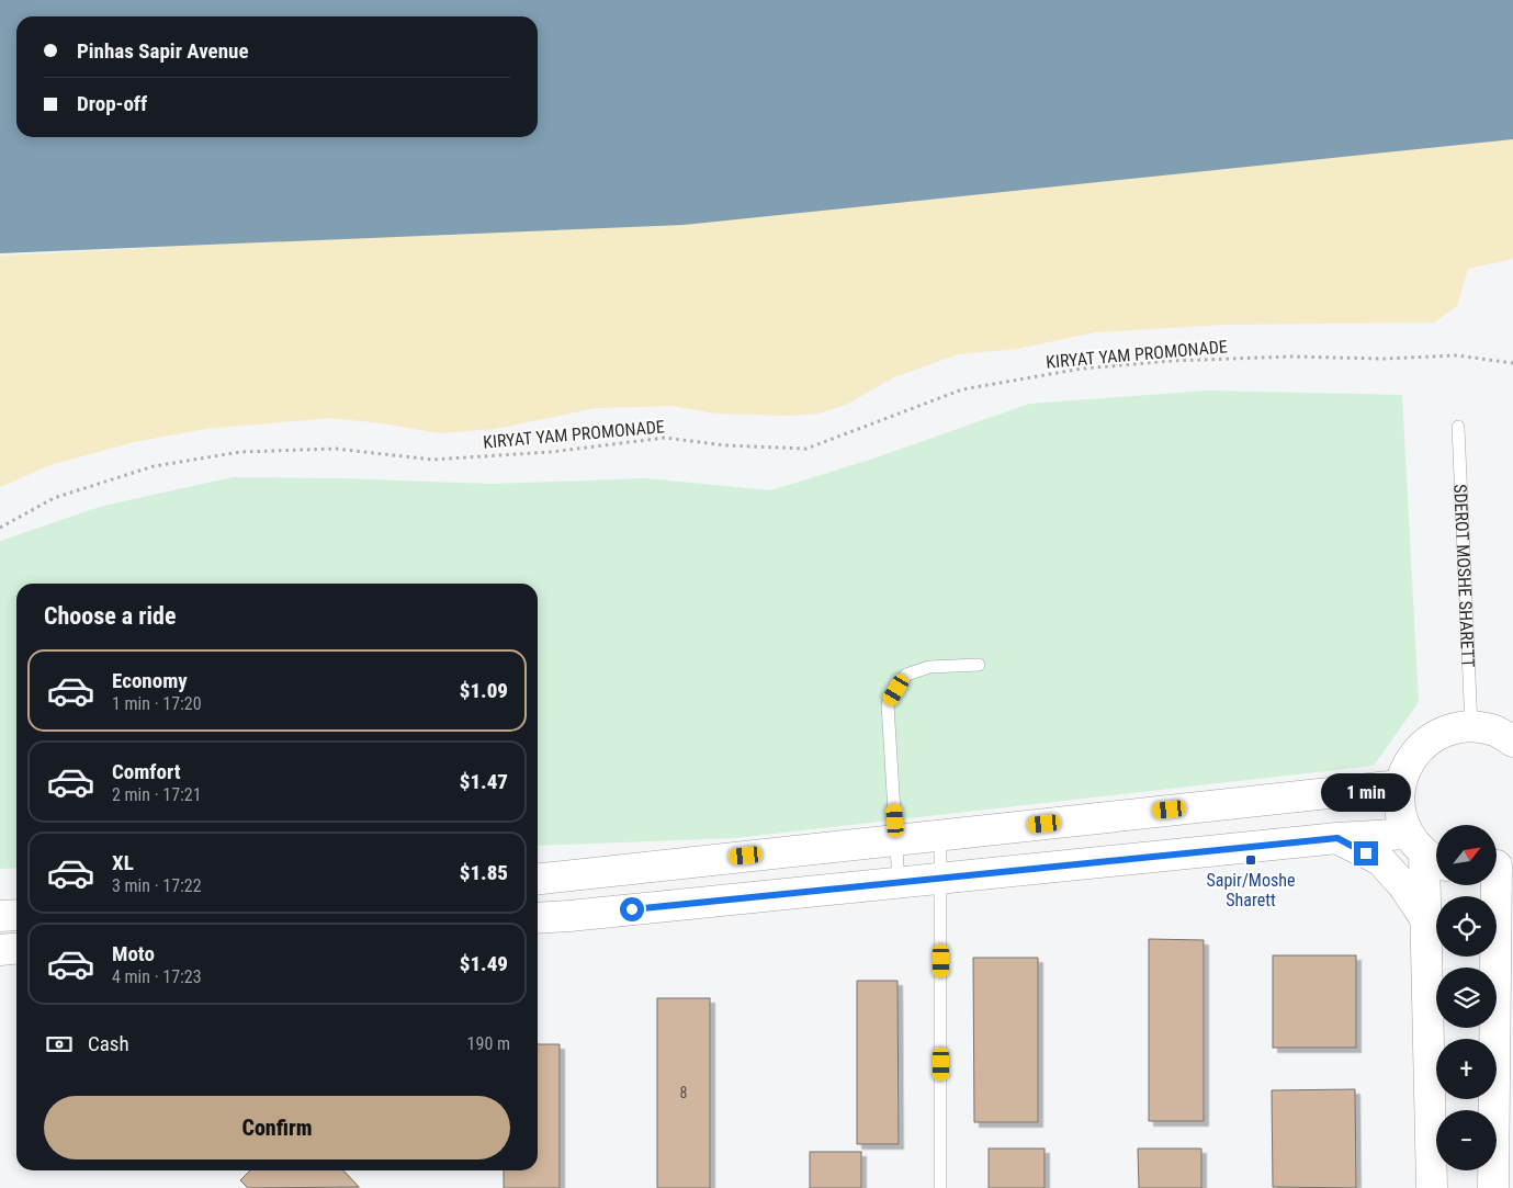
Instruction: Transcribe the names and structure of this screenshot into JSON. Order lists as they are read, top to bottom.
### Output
{
  "streets": {
    "lane": ["SDEROT MOSHE SHARETT"],
    "path": ["KIRYAT YAM PROMONADE"]
  },
  "places": {
    "transit": ["Sapir/Moshe Sharett"]
  },
  "house_numbers": ["8"],
  "north": "top right",
  "page": {
    "banner": ["Pinhas Sapir Avenue", "Drop-off"],
    "heading": "Choose a ride",
    "list": [
      {
        "name": "Economy",
        "note": "1 min · 17:20",
        "value": "$1.09"
      },
      {
        "name": "Comfort",
        "note": "2 min · 17:21",
        "value": "$1.47"
      },
      {
        "name": "XL",
        "note": "3 min · 17:22",
        "value": "$1.85"
      },
      {
        "name": "Moto",
        "note": "4 min · 17:23",
        "value": "$1.49"
      }
    ],
    "bubble": "1 min",
    "map_buttons": ["+", "−"],
    "pay": ["Cash", "190 m"],
    "buttons": "Confirm"
  }
}
